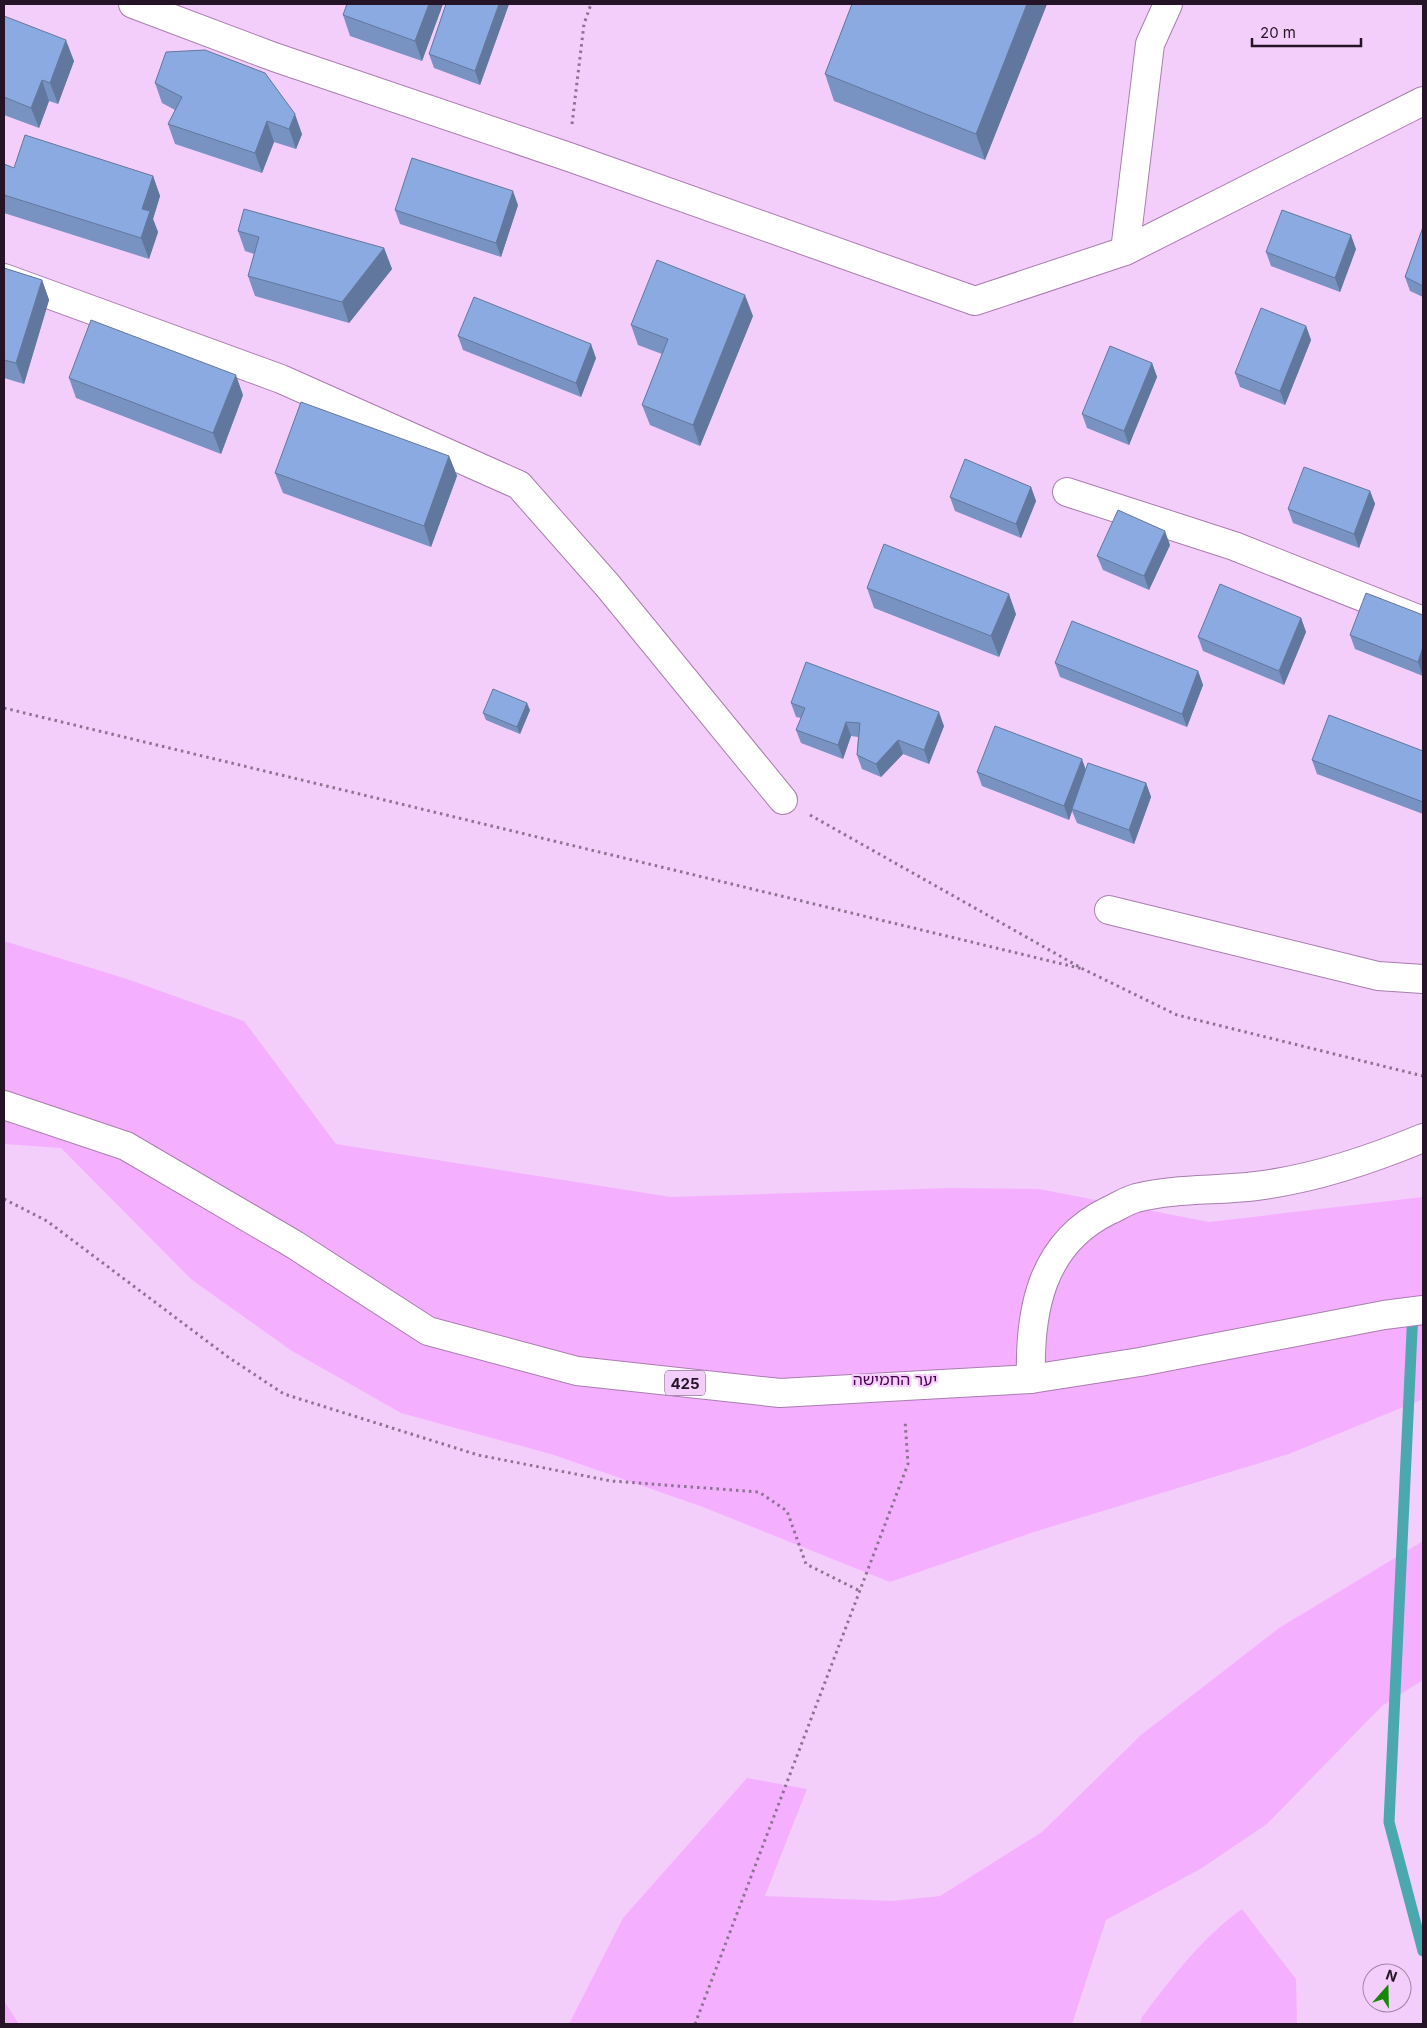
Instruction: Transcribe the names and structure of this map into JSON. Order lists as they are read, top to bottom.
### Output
{
  "streets": {
    "street": ["425"]
  },
  "parks": ["יער החמישה"],
  "scale_bar": "20 m",
  "north": "top"
}
